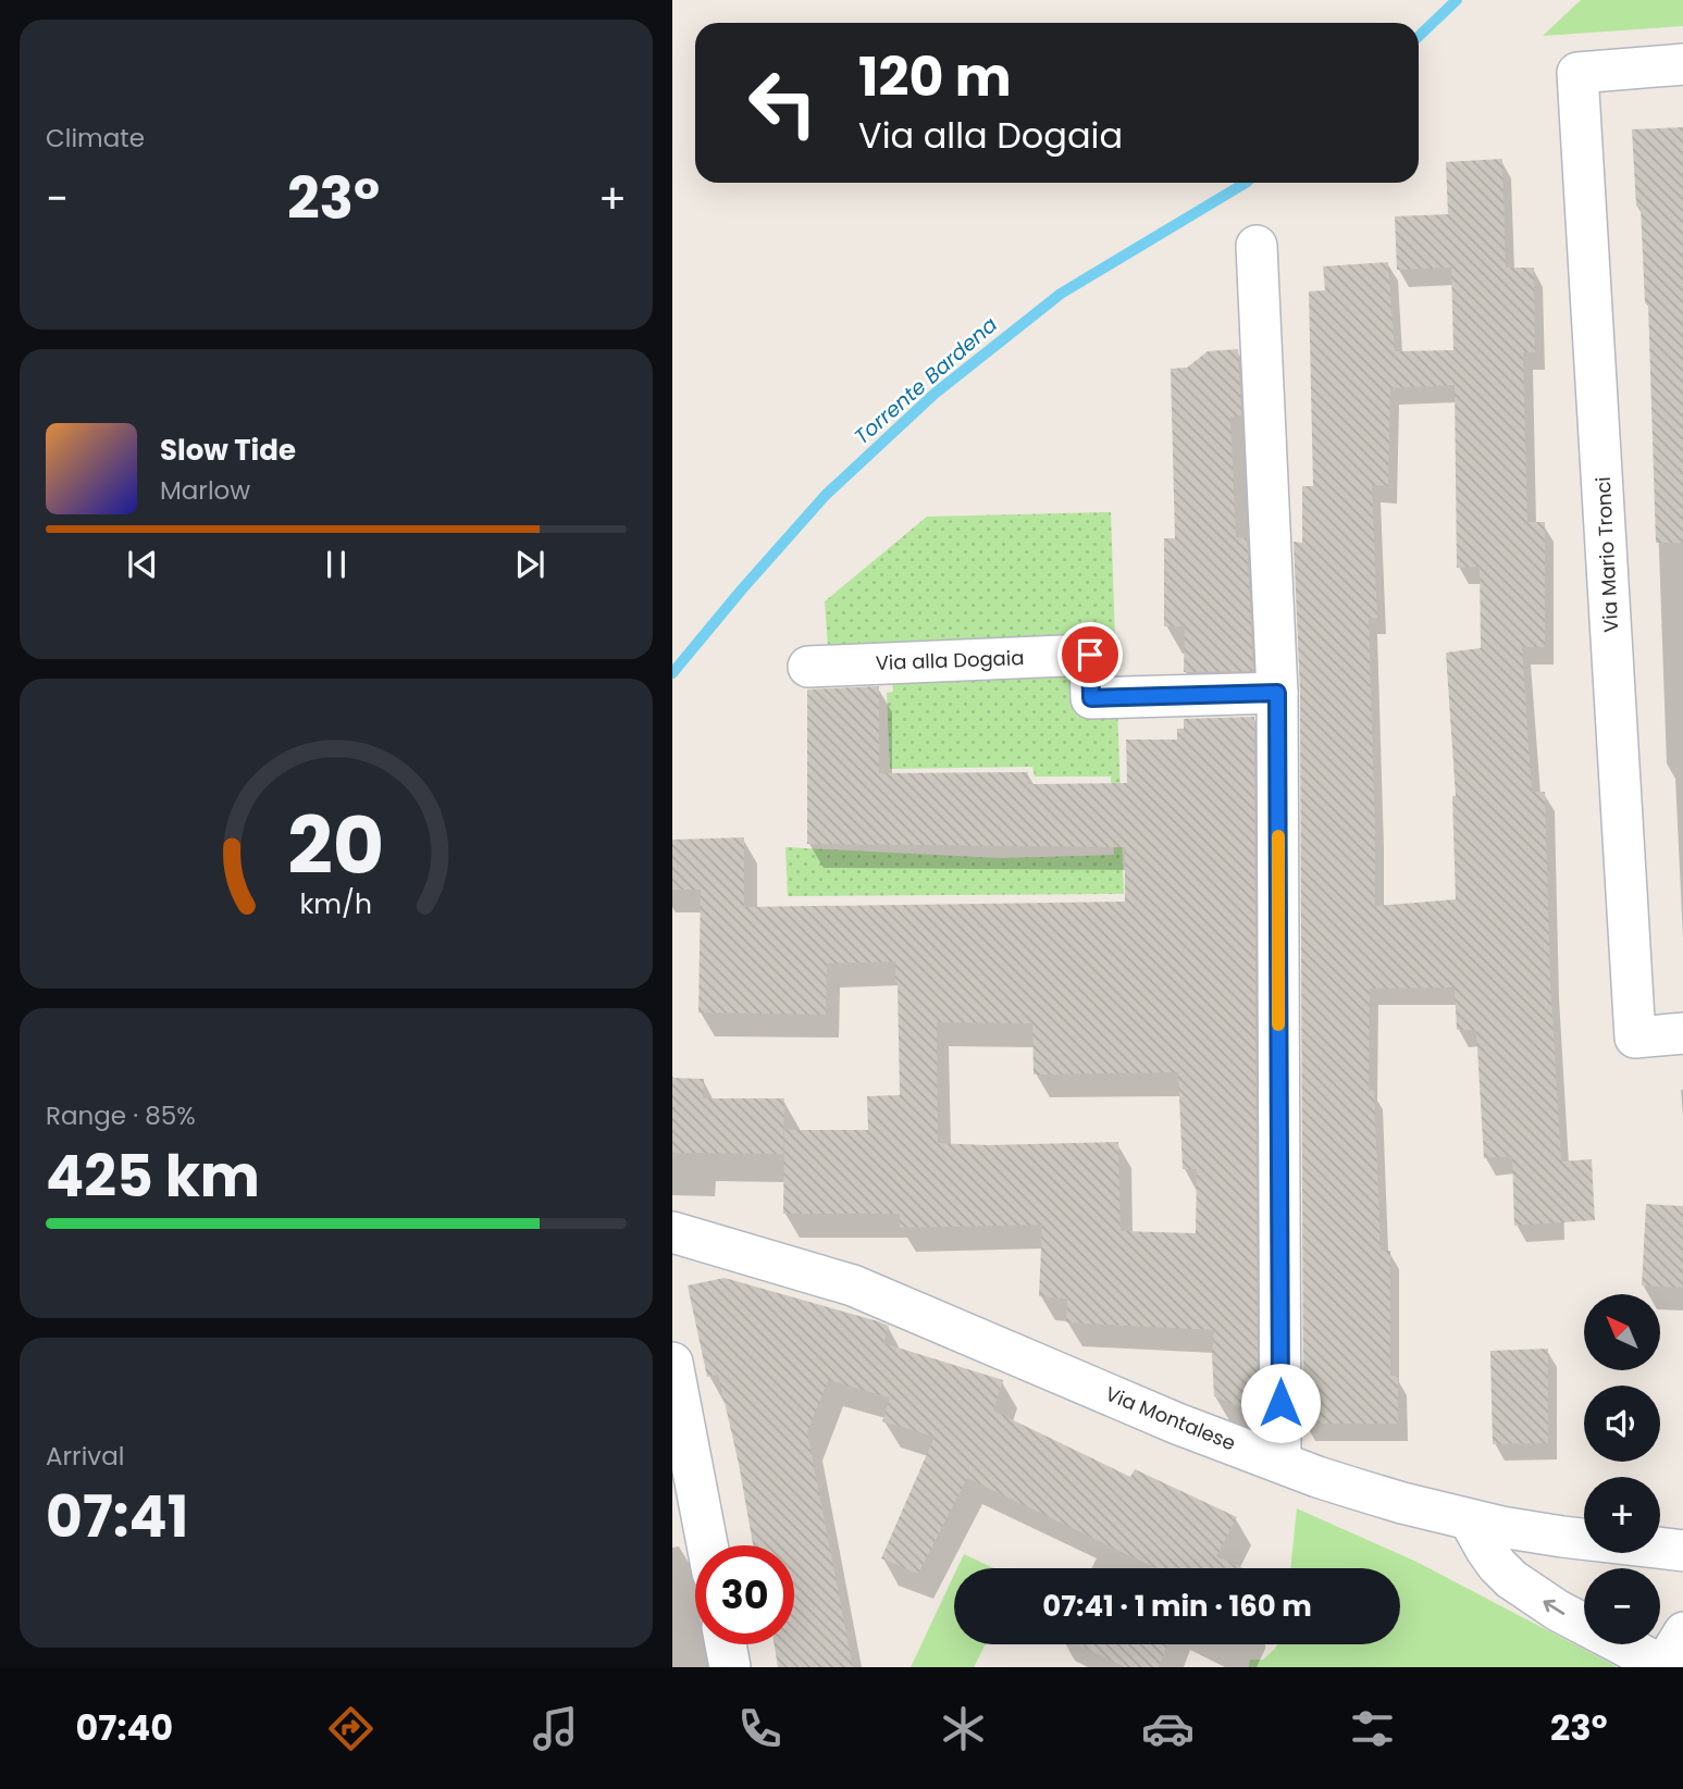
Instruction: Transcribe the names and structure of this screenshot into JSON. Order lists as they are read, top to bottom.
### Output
{
  "streets": {
    "street": ["Via Mario Tronci", "Via alla Dogaia", "Via Montalese"]
  },
  "water": ["Torrente Bardena"],
  "north": "top left",
  "page": {
    "tile": [
      "Climate",
      ["Range · 85%", "425 km"],
      ["Arrival", "07:41"]
    ],
    "turn": ["120 m", "Via alla Dogaia"],
    "heat": ["−", "23°", "+"],
    "song": ["Slow Tide", "Marlow"],
    "map_buttons": ["+", "−"],
    "limit": "30",
    "trip": "07:41 · 1 min · 160 m",
    "tabs": ["07:40", "23°"],
    "gauge": ["20", "km/h"]
  }
}
